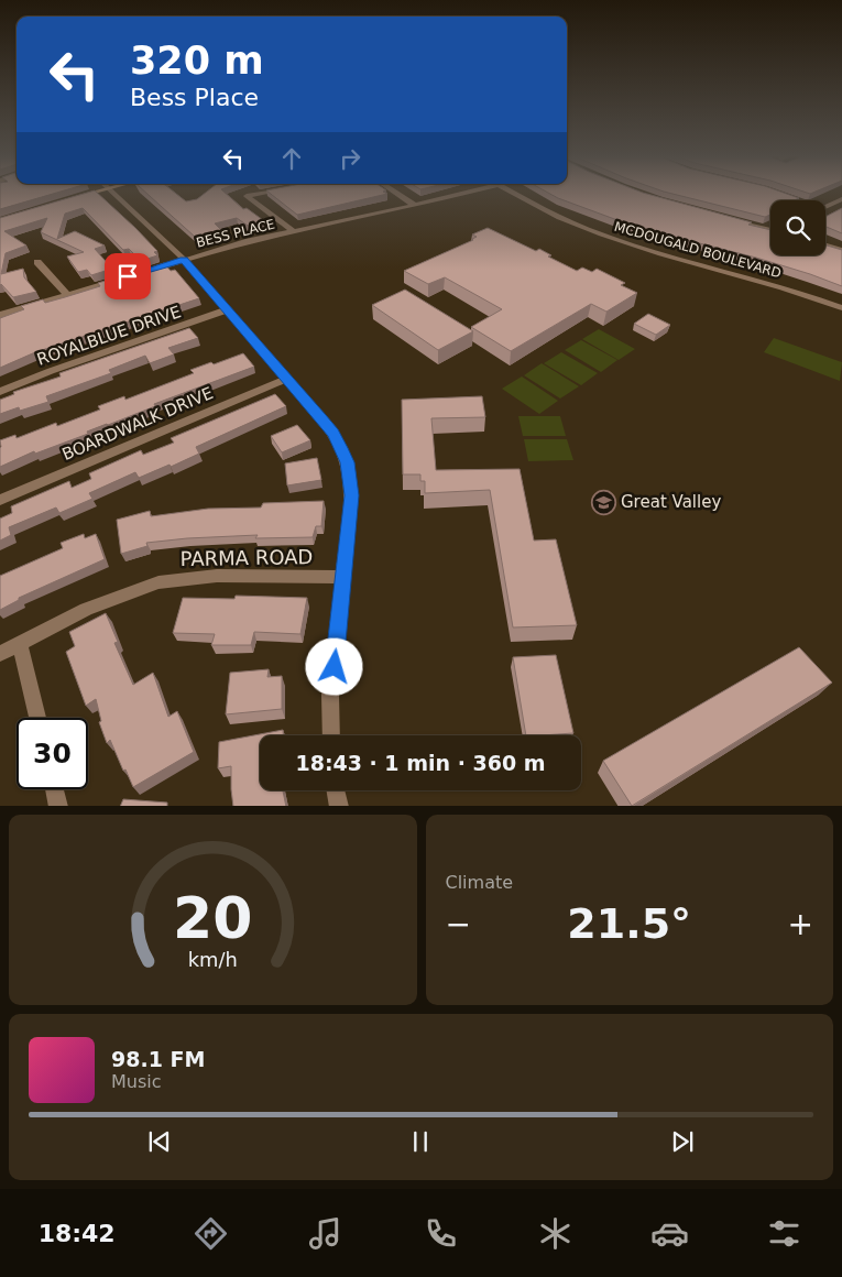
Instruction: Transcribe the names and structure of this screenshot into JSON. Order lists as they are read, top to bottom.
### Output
{
  "streets": {
    "street": [
      "BESS PLACE",
      "MCDOUGALD BOULEVARD",
      "ROYALBLUE DRIVE",
      "BOARDWALK DRIVE",
      "PARMA ROAD"
    ]
  },
  "places": {
    "school or university": ["Great Valley"]
  },
  "page": {
    "turn": ["320 m", "Bess Place"],
    "limit": "30",
    "trip": "18:43 · 1 min · 360 m",
    "tile": "Climate",
    "heat": ["−", "21.5°", "+"],
    "song": ["98.1 FM", "Music"],
    "tabs": "18:42",
    "gauge": ["20", "km/h"]
  }
}
